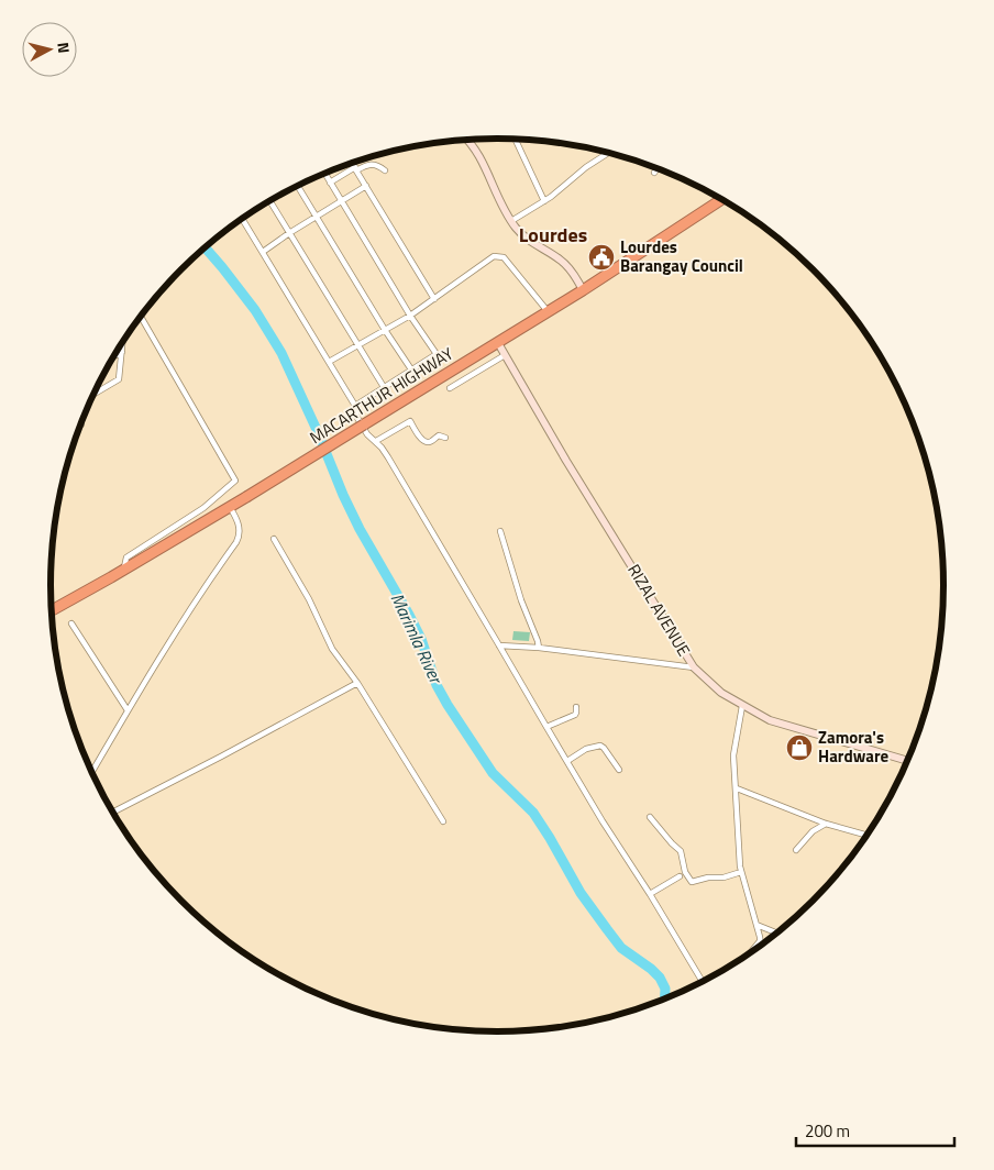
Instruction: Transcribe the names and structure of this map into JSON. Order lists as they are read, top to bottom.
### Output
{
  "streets": {
    "highway": ["MACARTHUR HIGHWAY"],
    "street": ["RIZAL AVENUE"]
  },
  "crossings": [
    ["MACARTHUR HIGHWAY", "RIZAL AVENUE"]
  ],
  "districts": ["Lourdes"],
  "water": ["Marimla River"],
  "places": {
    "public building": ["Lourdes Barangay Council"],
    "shop": ["Zamora's Hardware"]
  },
  "scale_bar": "200 m",
  "north": "right"
}
